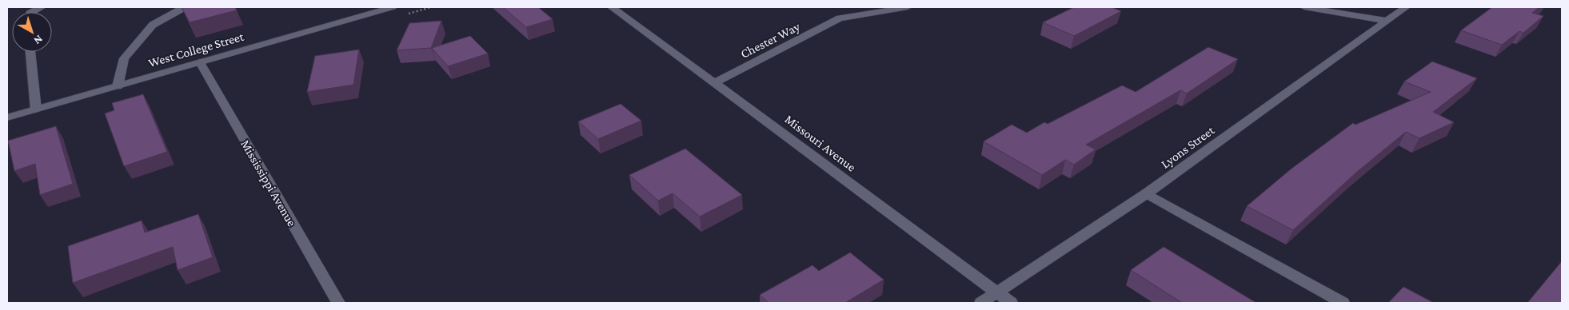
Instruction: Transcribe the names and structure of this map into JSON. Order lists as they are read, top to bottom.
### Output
{
  "streets": {
    "street": [
      "Chester Way",
      "West College Street",
      "Missouri Avenue",
      "Lyons Street",
      "Mississippi Avenue"
    ]
  },
  "crossings": [
    ["Chester Way", "Missouri Avenue"],
    ["West College Street", "Mississippi Avenue"],
    ["Missouri Avenue", "Lyons Street"]
  ],
  "north": "bottom right"
}
